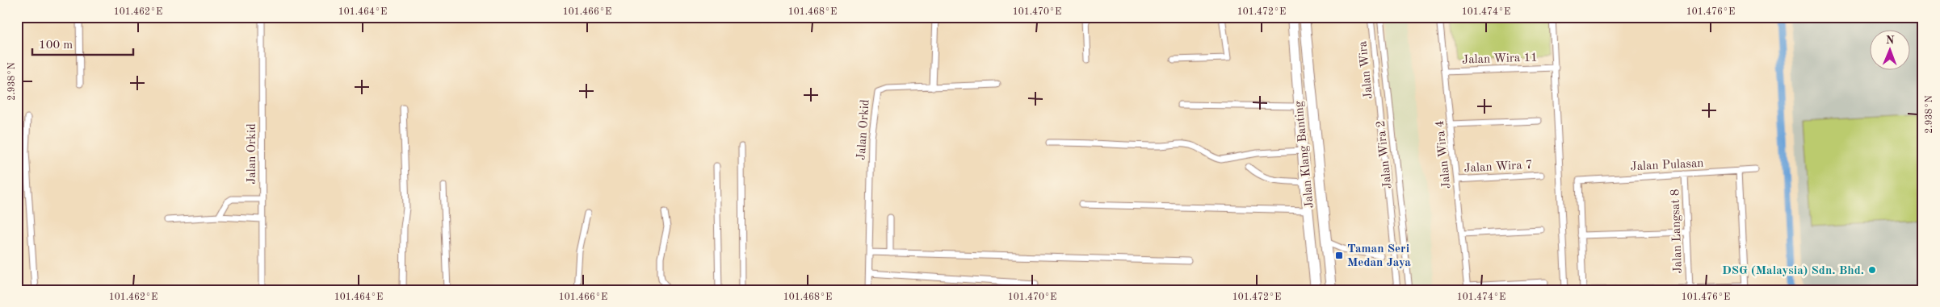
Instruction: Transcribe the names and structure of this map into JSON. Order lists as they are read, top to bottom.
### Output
{
  "streets": {
    "highway": ["Jalan Klang Banting"],
    "street": [
      "Jalan Wira 11",
      "Jalan Wira",
      "Jalan Orkid",
      "Jalan Wira 2",
      "Jalan Wira 4",
      "Jalan Pulasan",
      "Jalan Wira 7",
      "Jalan Langsat 8"
    ]
  },
  "crossings": [
    ["Jalan Wira 11", "Jalan Wira 4"],
    ["Jalan Wira 4", "Jalan Wira 7"],
    ["Jalan Pulasan", "Jalan Langsat 8"]
  ],
  "places": {
    "transit": ["Taman Seri Medan Jaya"],
    "other": ["DSG (Malaysia) Sdn. Bhd."]
  },
  "scale_bar": "100 m",
  "north": "top",
  "coordinates": [
    "101.462°E",
    "101.464°E",
    "101.466°E",
    "101.468°E",
    "101.470°E",
    "101.472°E",
    "101.474°E",
    "101.476°E",
    "2.938°N"
  ]
}
